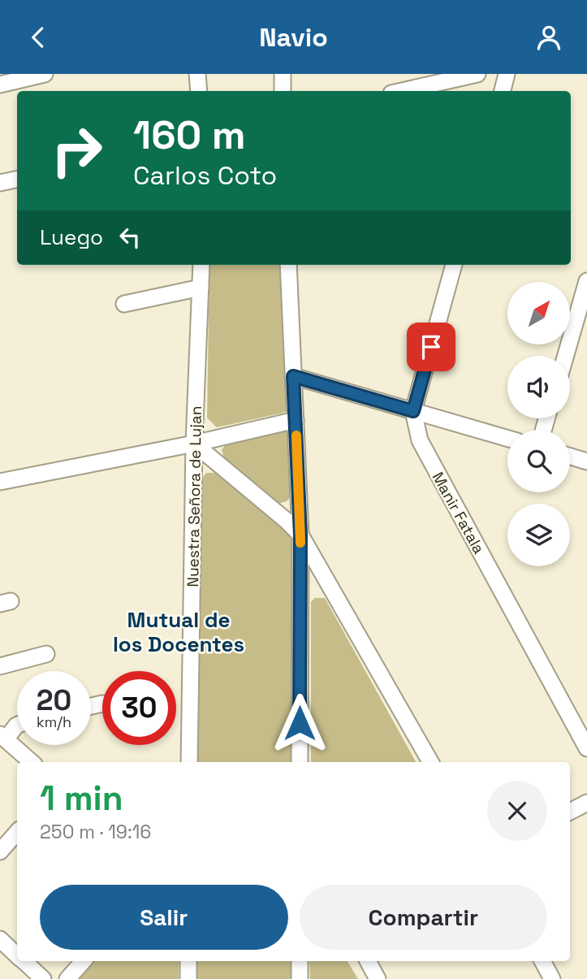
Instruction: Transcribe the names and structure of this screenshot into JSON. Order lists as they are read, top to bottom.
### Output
{
  "streets": {
    "street": ["Nuestra Señora de Lujan", "Manir Fatala"]
  },
  "districts": ["Mutual de los Docentes"],
  "north": "top right",
  "page": {
    "header": "Navio",
    "turn": ["160 m", "Carlos Coto"],
    "then": "Luego",
    "speed": "20 km/h",
    "limit": "30",
    "heading": ["1 min", "250 m · 19:16"],
    "buttons": ["Salir", "Compartir"]
  }
}
